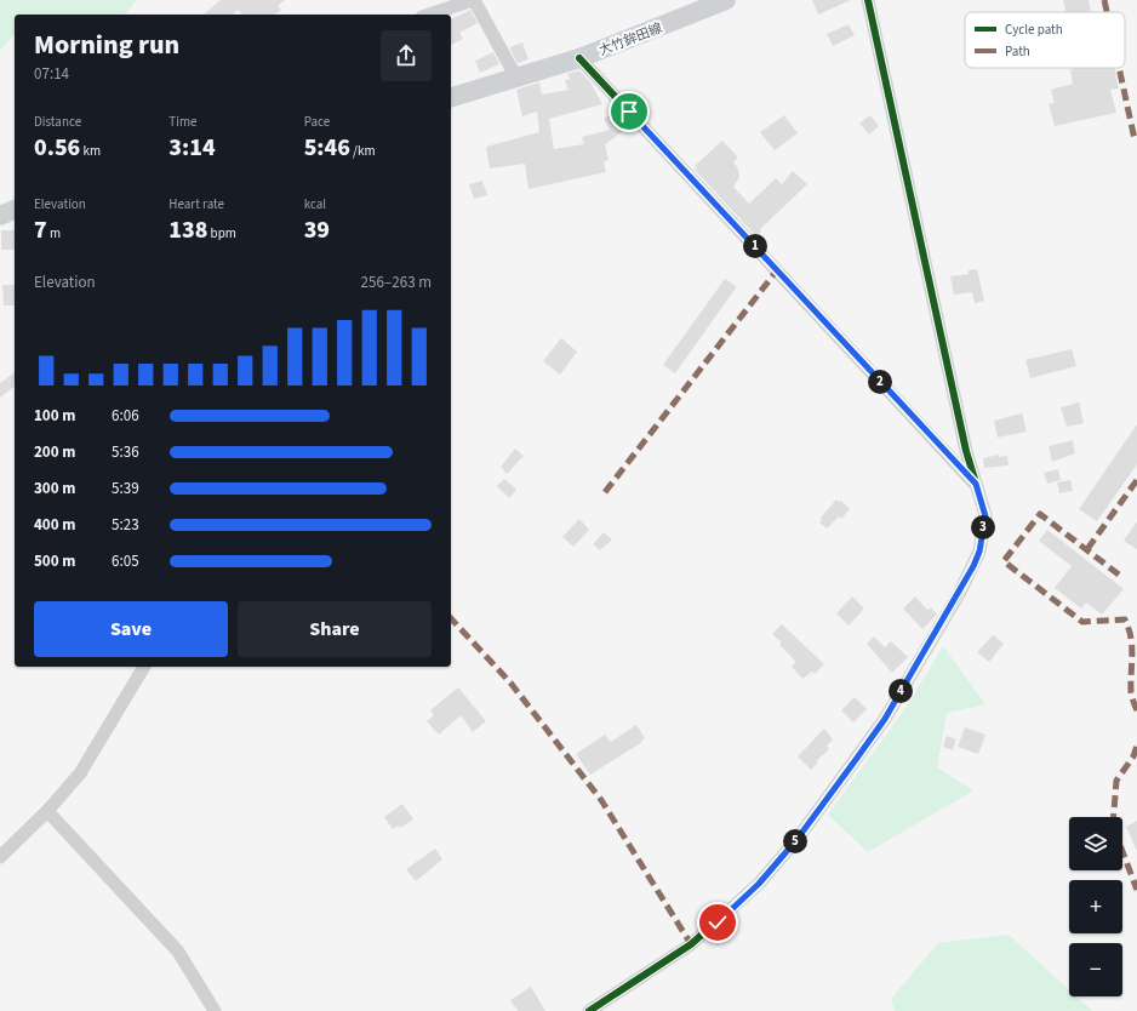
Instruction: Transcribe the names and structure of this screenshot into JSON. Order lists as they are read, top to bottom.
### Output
{
  "streets": {
    "main road": ["大竹鉾田線"]
  },
  "legend": ["Cycle path", "Path"],
  "page": {
    "heading": ["Morning run", "07:14"],
    "stats": [
      ["Distance", "0.56 km"],
      ["Time", "3:14"],
      ["Pace", "5:46 /km"],
      ["Elevation", "7 m"],
      ["Heart rate", "138 bpm"],
      ["kcal", "39"]
    ],
    "pins": [
      "1",
      "2",
      "3",
      "4",
      "5"
    ],
    "chart": ["Elevation", "256–263 m"],
    "list": [
      {
        "name": "100 m",
        "note": "6:06"
      },
      {
        "name": "200 m",
        "note": "5:36"
      },
      {
        "name": "300 m",
        "note": "5:39"
      },
      {
        "name": "400 m",
        "note": "5:23"
      },
      {
        "name": "500 m",
        "note": "6:05"
      }
    ],
    "buttons": ["Save", "Share"],
    "map_buttons": ["+", "−"]
  }
}
